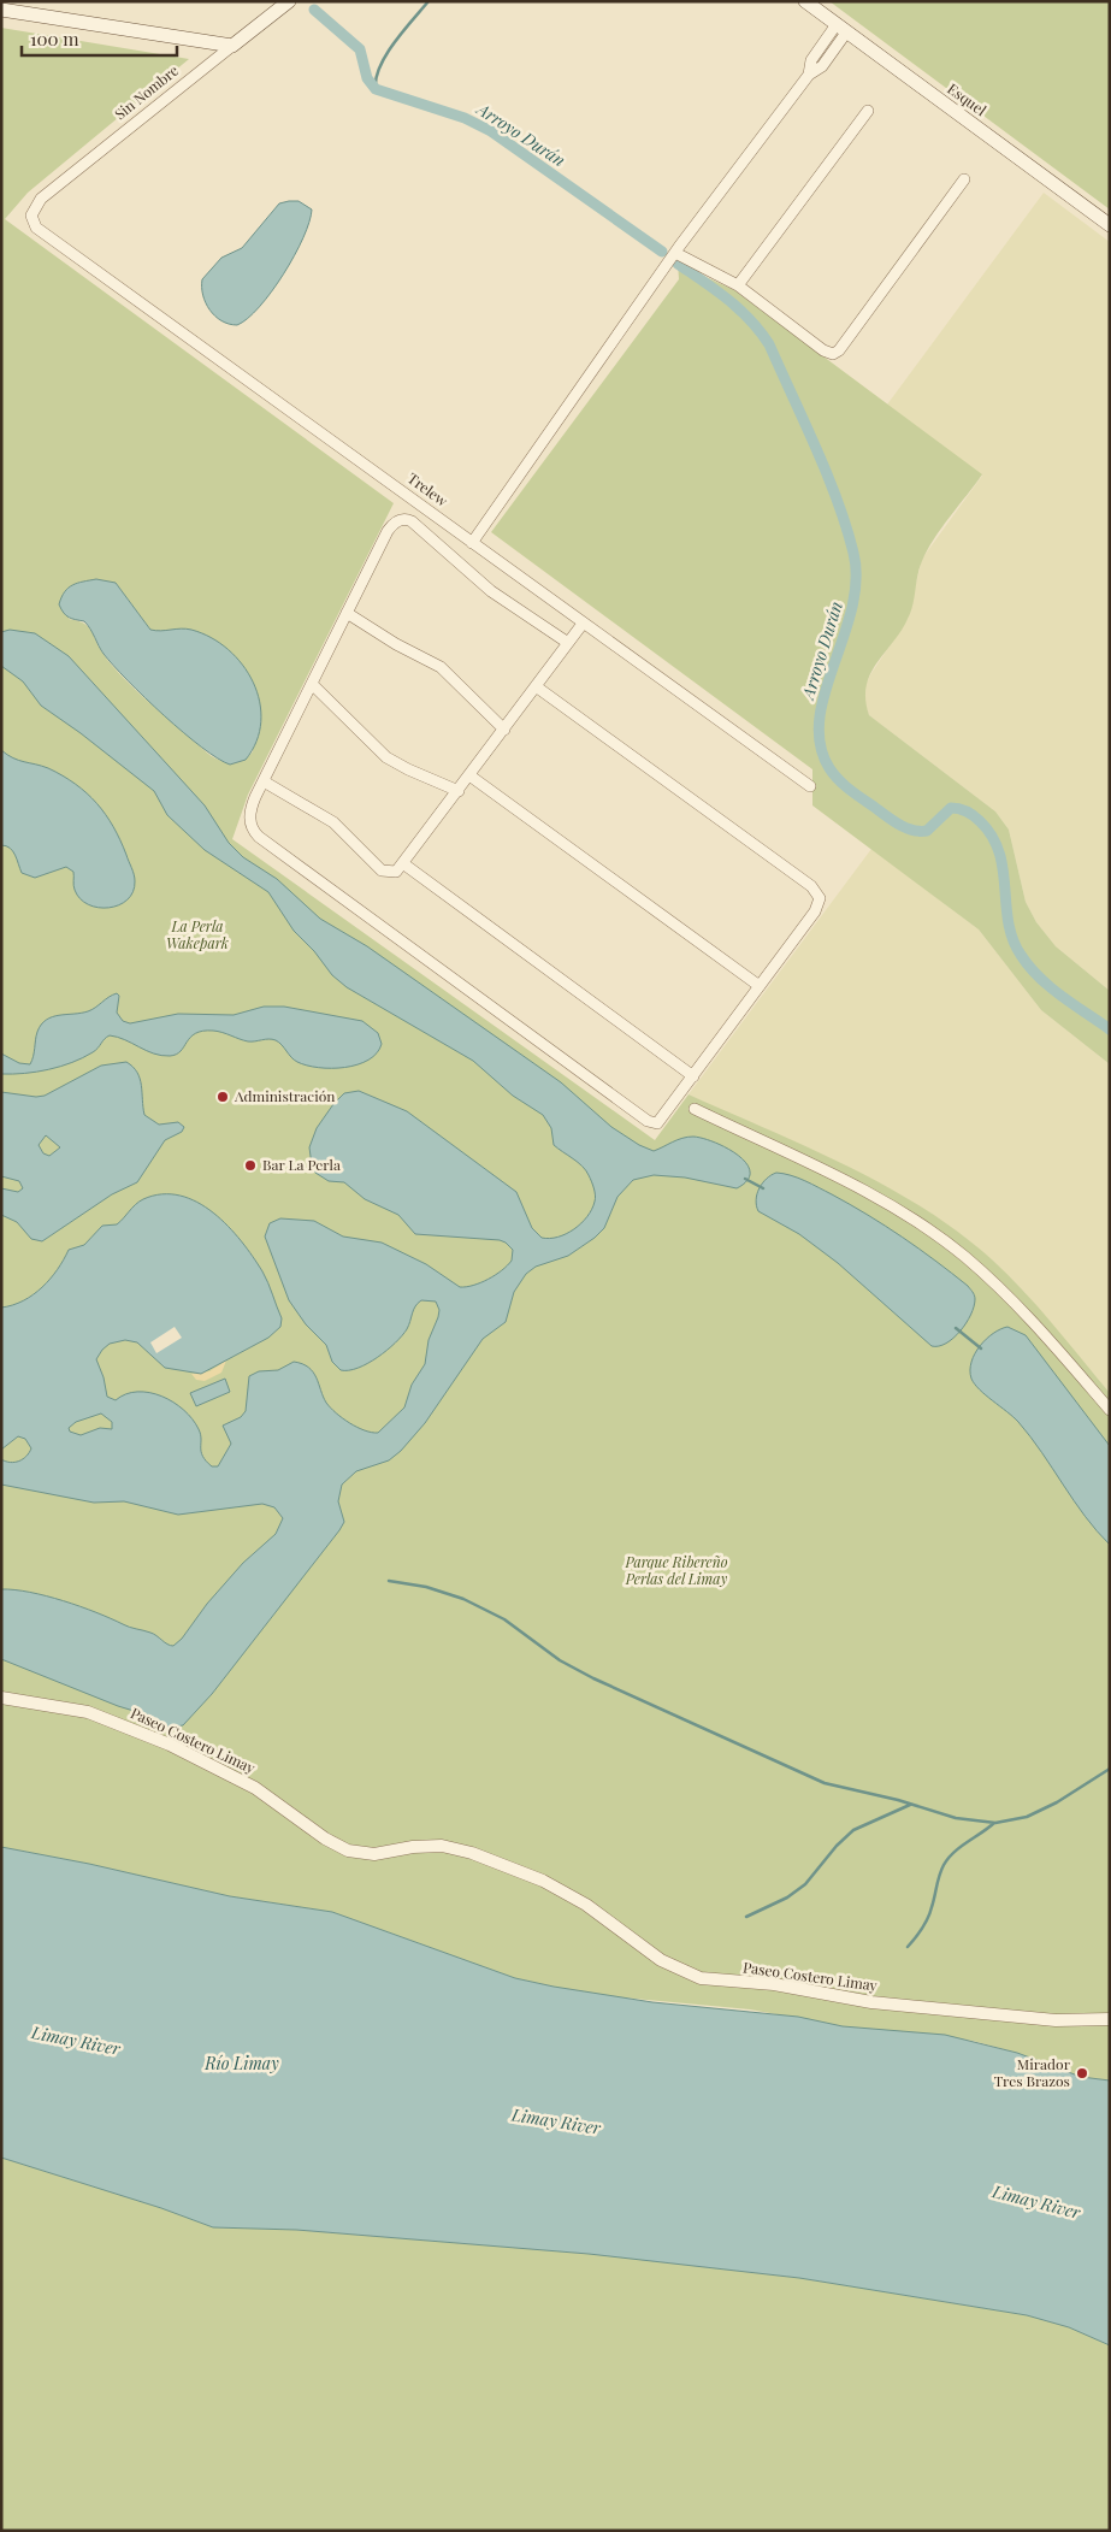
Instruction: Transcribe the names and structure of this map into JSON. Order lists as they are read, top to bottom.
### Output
{
  "streets": {
    "main road": ["Sin Nombre", "Esquel"],
    "street": ["Trelew", "Paseo Costero Limay"]
  },
  "crossings": [
    ["Sin Nombre", "Trelew"]
  ],
  "water": ["Arroyo Durán", "Limay River", "Río Limay"],
  "parks": ["La Perla Wakepark", "Parque Ribereño Perlas del Limay"],
  "places": ["Administración", "Bar La Perla", "Mirador Tres Brazos"],
  "scale_bar": "100 m"
}
